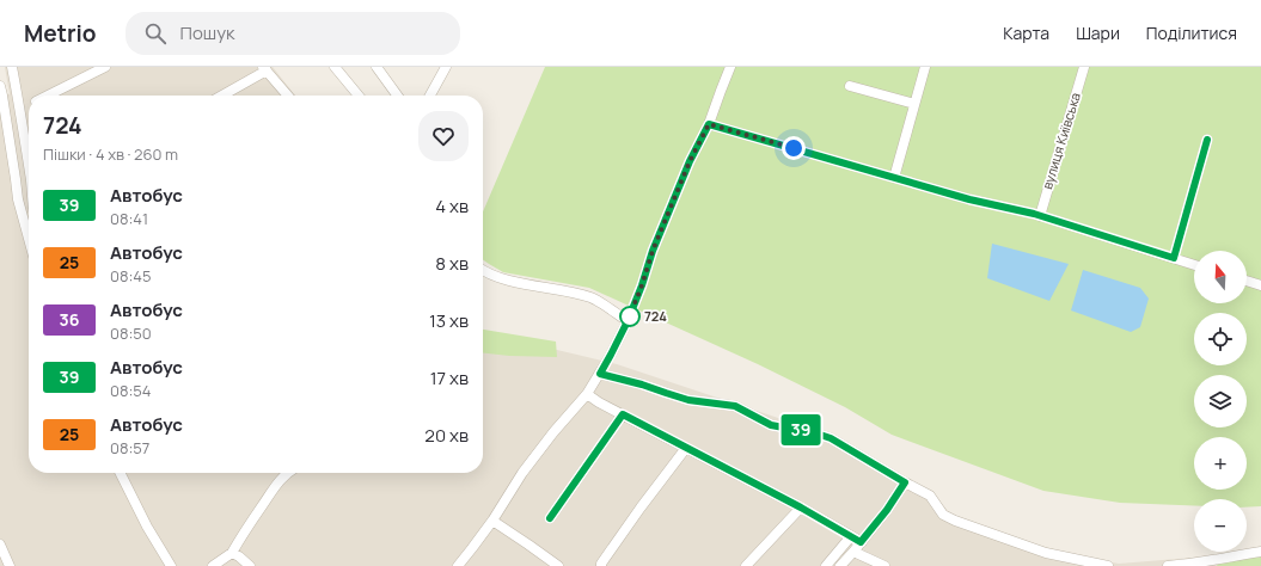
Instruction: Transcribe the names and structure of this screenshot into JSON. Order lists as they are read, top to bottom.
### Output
{
  "streets": {
    "street": ["вулиця Київська"]
  },
  "places": ["724"],
  "lines": ["bus line 39"],
  "north": "top",
  "page": {
    "header": "Metrio",
    "search": "Пошук",
    "nav": ["Карта", "Шари", "Поділитися"],
    "on_map": "39",
    "heading": ["724", "Пішки · 4 хв · 260 m"],
    "list": [
      {
        "mark": "39",
        "name": "Автобус",
        "note": "08:41",
        "value": "4 хв"
      },
      {
        "mark": "25",
        "name": "Автобус",
        "note": "08:45",
        "value": "8 хв"
      },
      {
        "mark": "36",
        "name": "Автобус",
        "note": "08:50",
        "value": "13 хв"
      },
      {
        "mark": "39",
        "name": "Автобус",
        "note": "08:54",
        "value": "17 хв"
      },
      {
        "mark": "25",
        "name": "Автобус",
        "note": "08:57",
        "value": "20 хв"
      }
    ],
    "map_buttons": ["+", "−"]
  }
}
